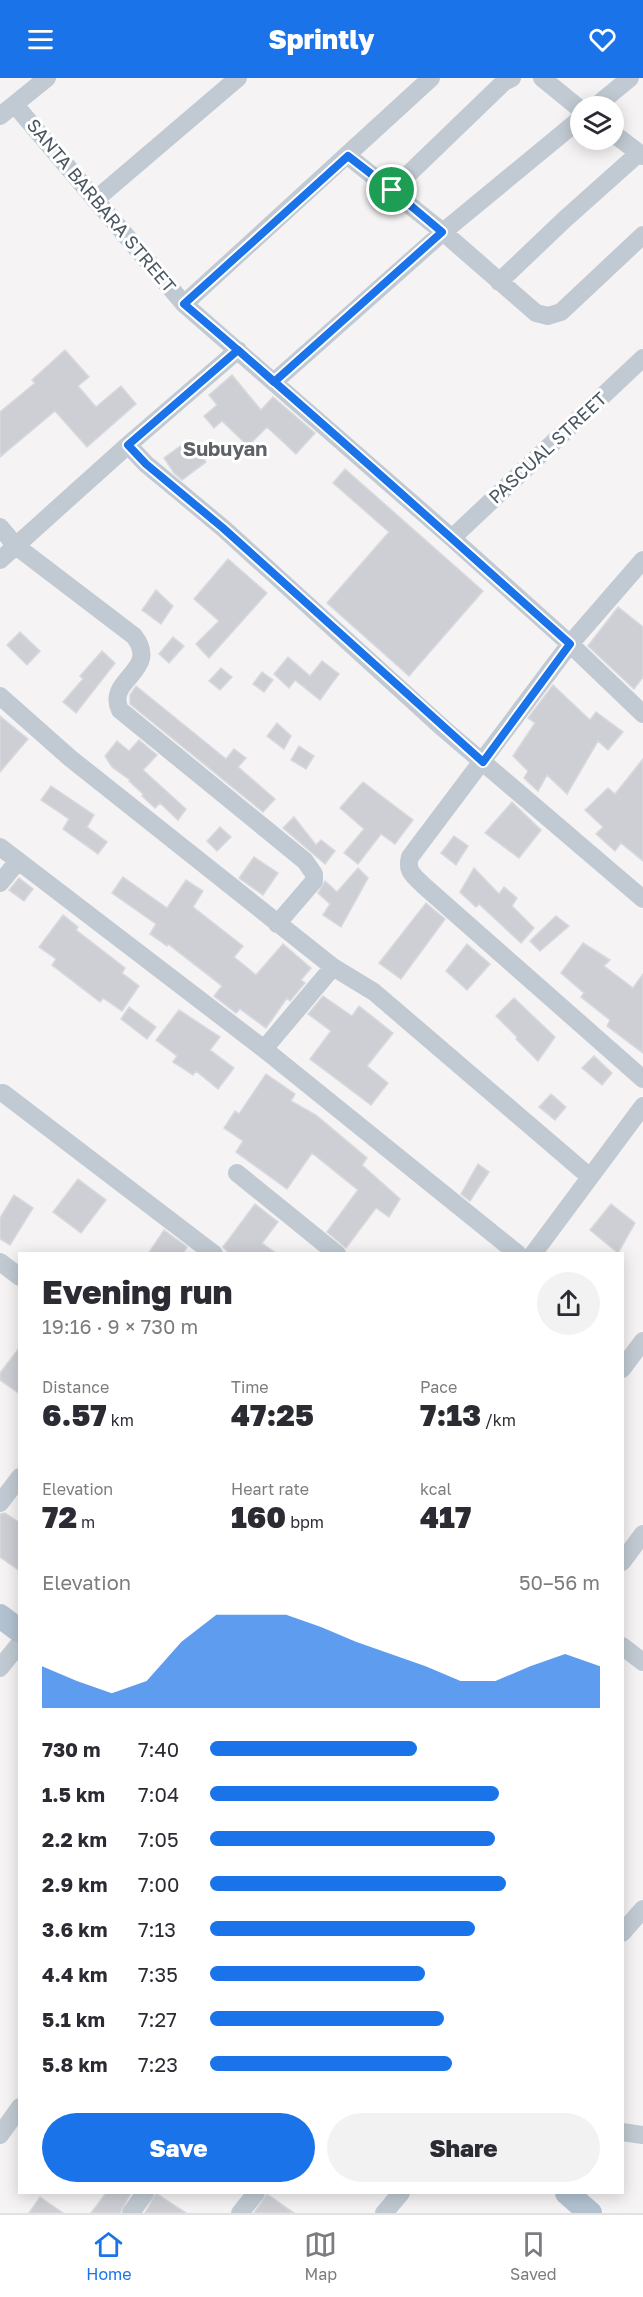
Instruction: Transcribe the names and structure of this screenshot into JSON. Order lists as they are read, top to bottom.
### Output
{
  "streets": {
    "street": ["SANTA BARBARA STREET", "PASCUAL STREET"]
  },
  "crossings": [
    ["SANTA BARBARA STREET", "PASCUAL STREET"]
  ],
  "districts": ["Subuyan"],
  "page": {
    "header": "Sprintly",
    "heading": ["Evening run", "19:16 · 9 × 730 m"],
    "stats": [
      ["Distance", "6.57 km"],
      ["Time", "47:25"],
      ["Pace", "7:13 /km"],
      ["Elevation", "72 m"],
      ["Heart rate", "160 bpm"],
      ["kcal", "417"]
    ],
    "chart": ["Elevation", "50–56 m"],
    "list": [
      {
        "name": "730 m",
        "note": "7:40"
      },
      {
        "name": "1.5 km",
        "note": "7:04"
      },
      {
        "name": "2.2 km",
        "note": "7:05"
      },
      {
        "name": "2.9 km",
        "note": "7:00"
      },
      {
        "name": "3.6 km",
        "note": "7:13"
      },
      {
        "name": "4.4 km",
        "note": "7:35"
      },
      {
        "name": "5.1 km",
        "note": "7:27"
      },
      {
        "name": "5.8 km",
        "note": "7:23"
      }
    ],
    "buttons": ["Save", "Share"],
    "tabs": ["Home", "Map", "Saved"]
  }
}
